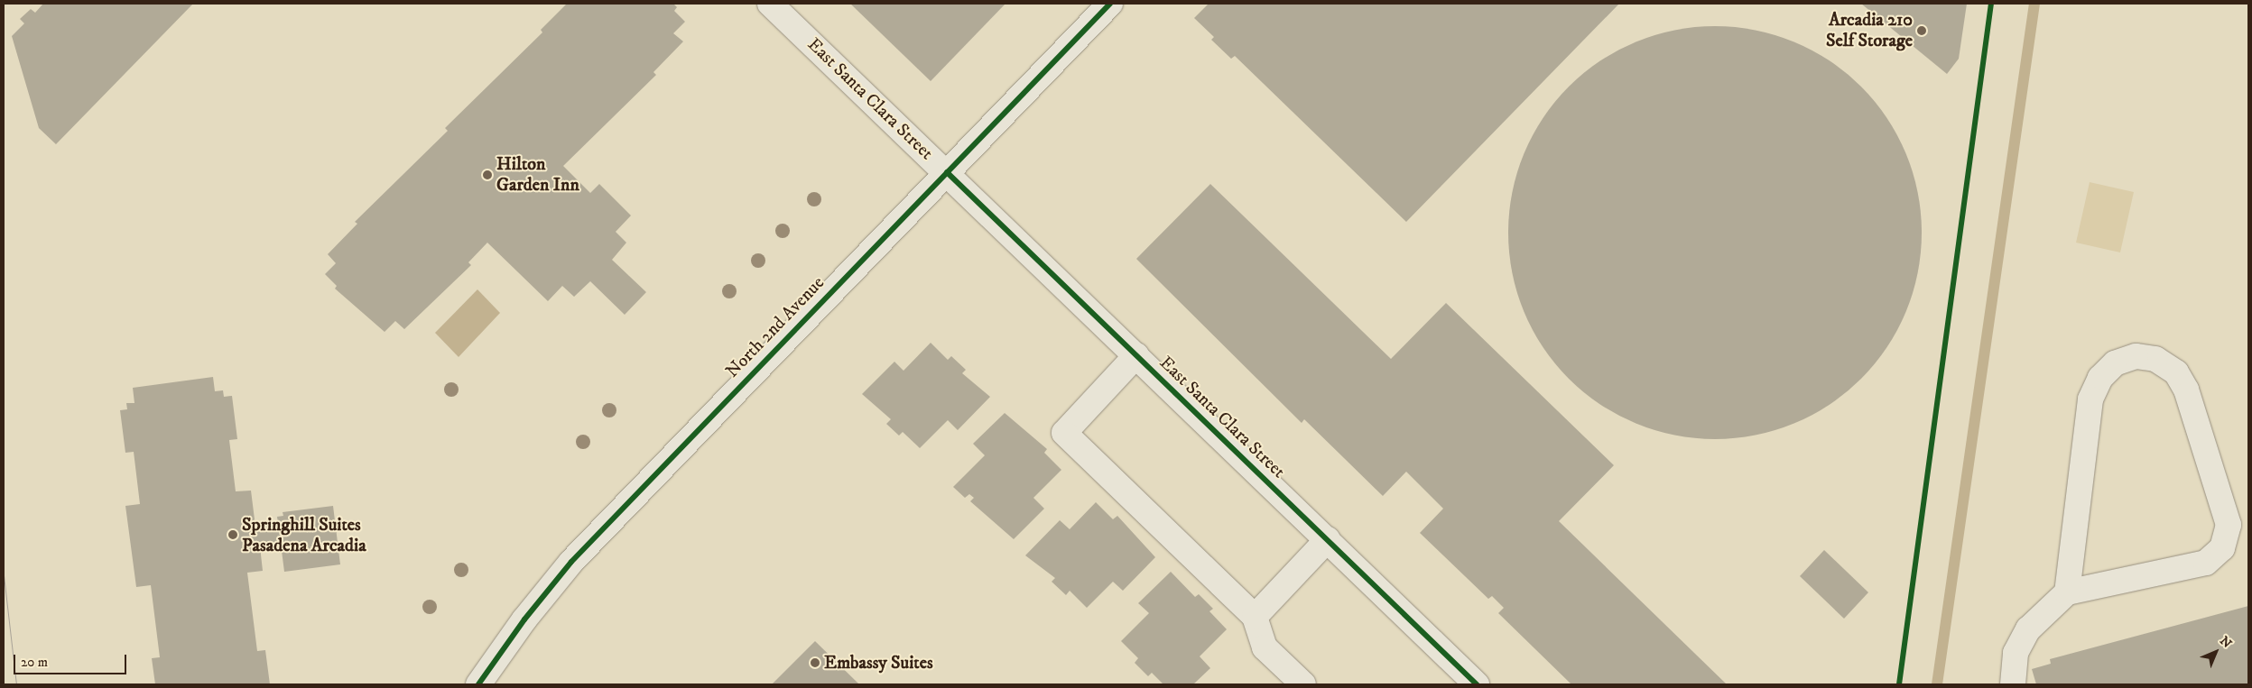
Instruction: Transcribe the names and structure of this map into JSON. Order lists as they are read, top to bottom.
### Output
{
  "streets": {
    "street": ["East Santa Clara Street", "North 2nd Avenue"]
  },
  "crossings": [
    ["East Santa Clara Street", "North 2nd Avenue"]
  ],
  "places": [
    "Arcadia 210 Self Storage",
    "Hilton Garden Inn",
    "Springhill Suites Pasadena Arcadia",
    "Embassy Suites"
  ],
  "scale_bar": "20 m",
  "north": "top right"
}
